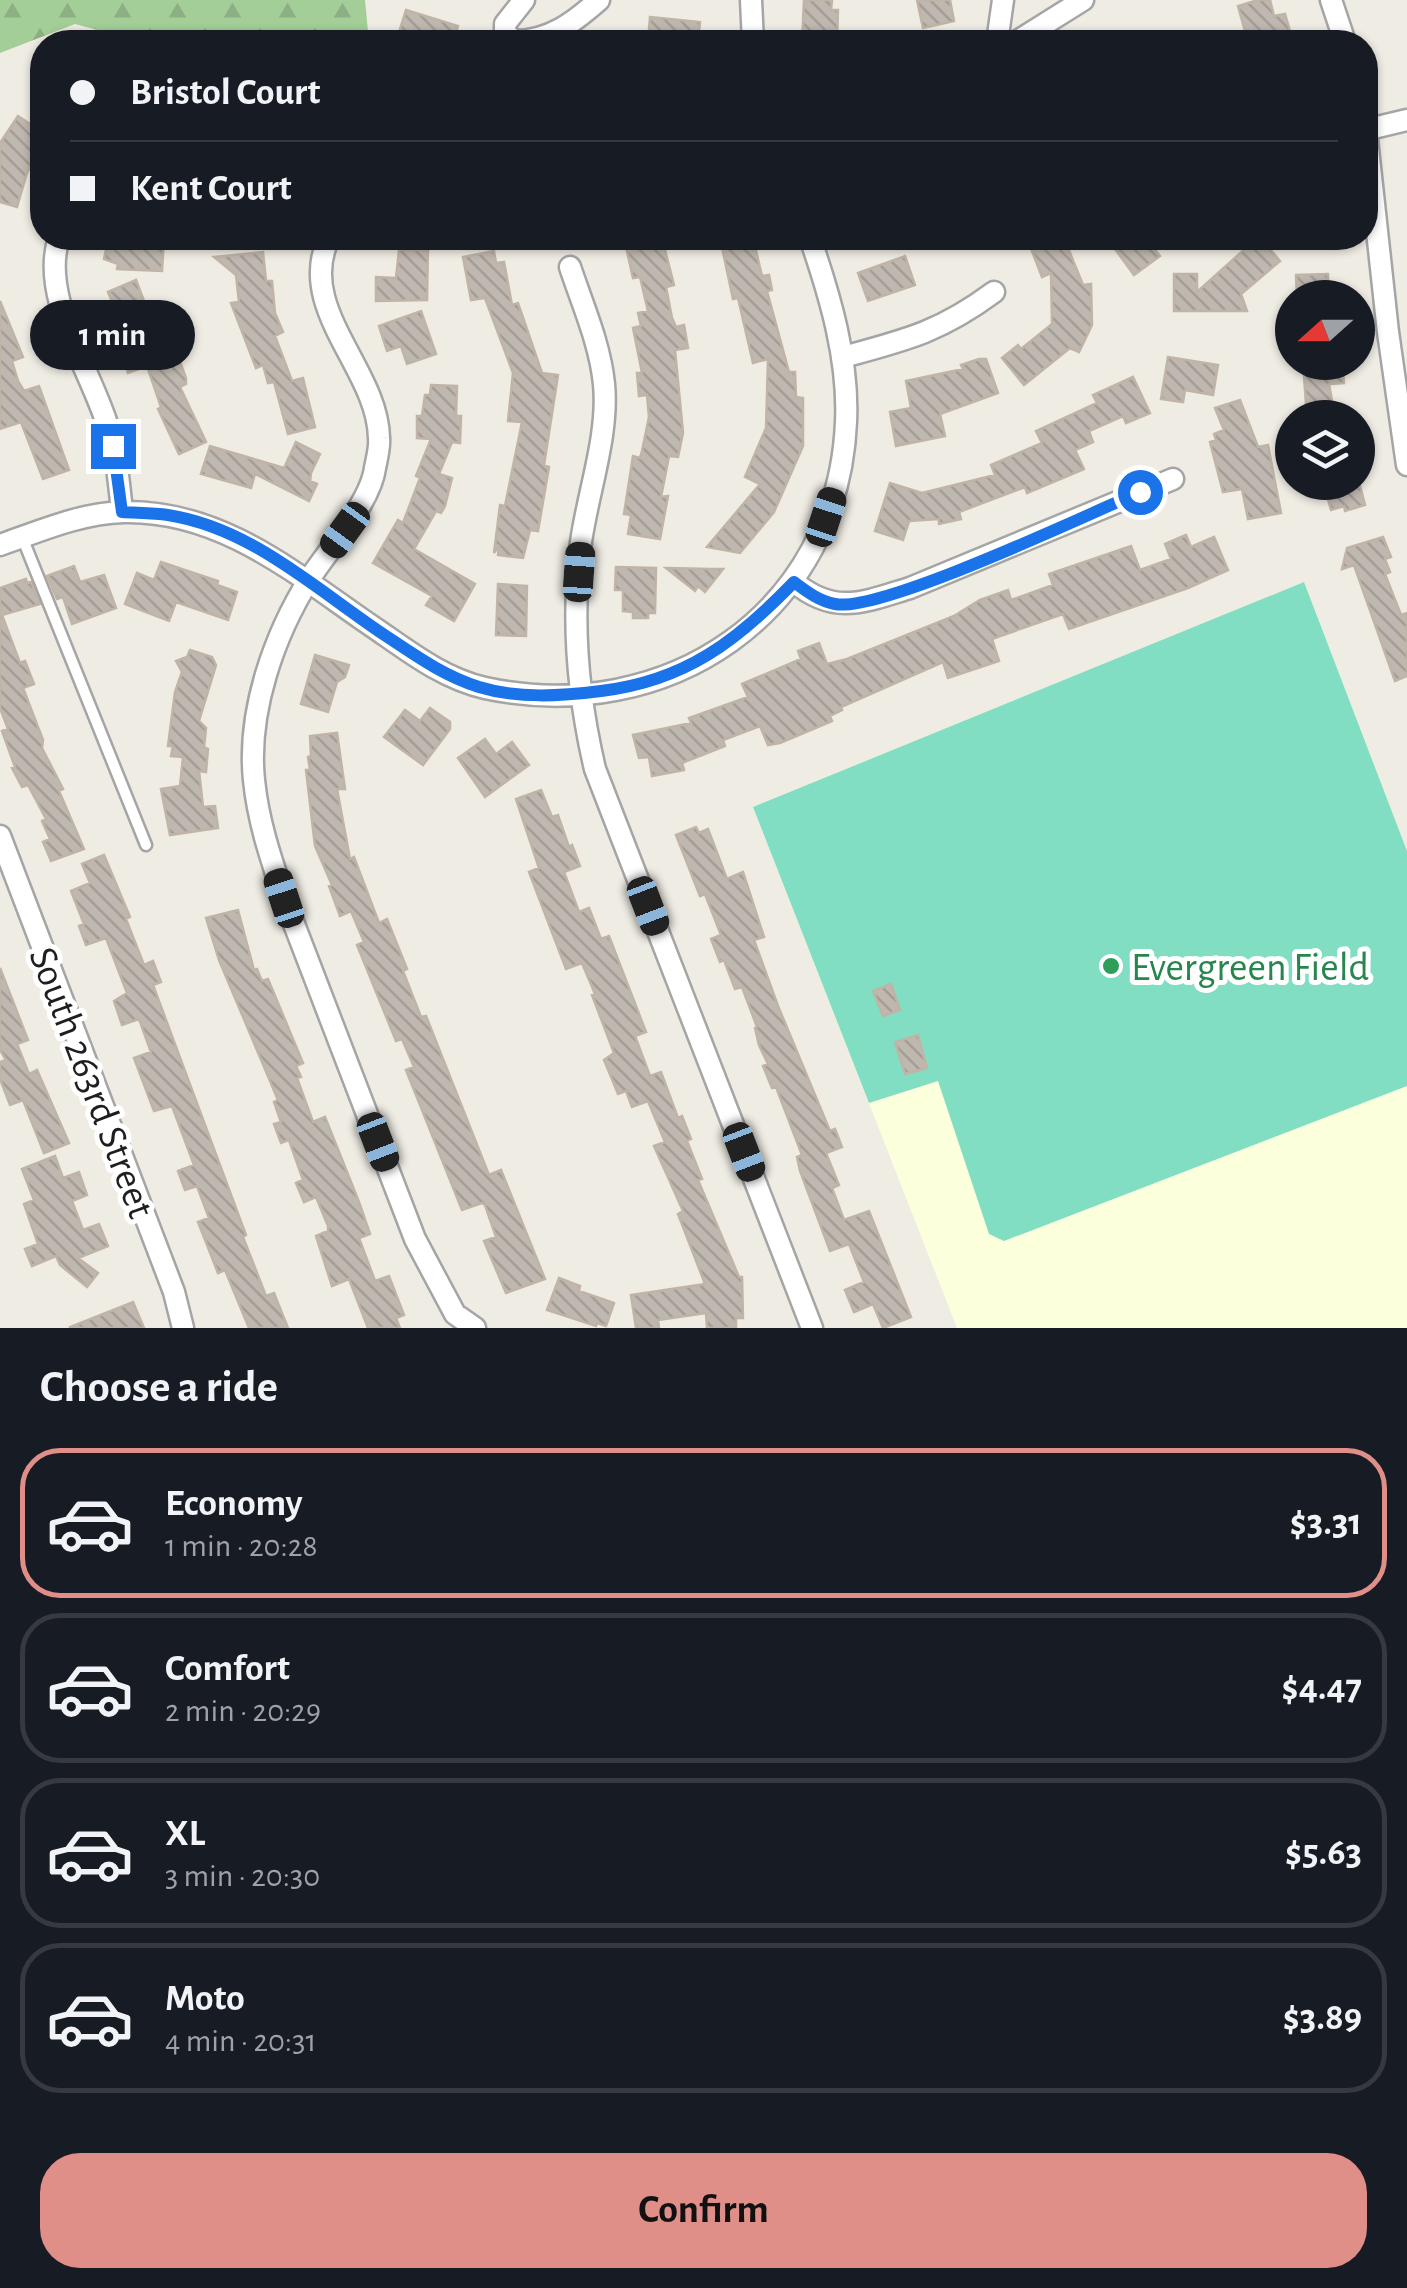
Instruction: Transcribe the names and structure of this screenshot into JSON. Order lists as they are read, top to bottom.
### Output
{
  "streets": {
    "street": ["South 263rd Street"]
  },
  "places": ["Evergreen Field"],
  "north": "left",
  "page": {
    "banner": ["Bristol Court", "Kent Court"],
    "bubble": "1 min",
    "heading": "Choose a ride",
    "list": [
      {
        "name": "Economy",
        "note": "1 min · 20:28",
        "value": "$3.31"
      },
      {
        "name": "Comfort",
        "note": "2 min · 20:29",
        "value": "$4.47"
      },
      {
        "name": "XL",
        "note": "3 min · 20:30",
        "value": "$5.63"
      },
      {
        "name": "Moto",
        "note": "4 min · 20:31",
        "value": "$3.89"
      }
    ],
    "buttons": "Confirm"
  }
}
